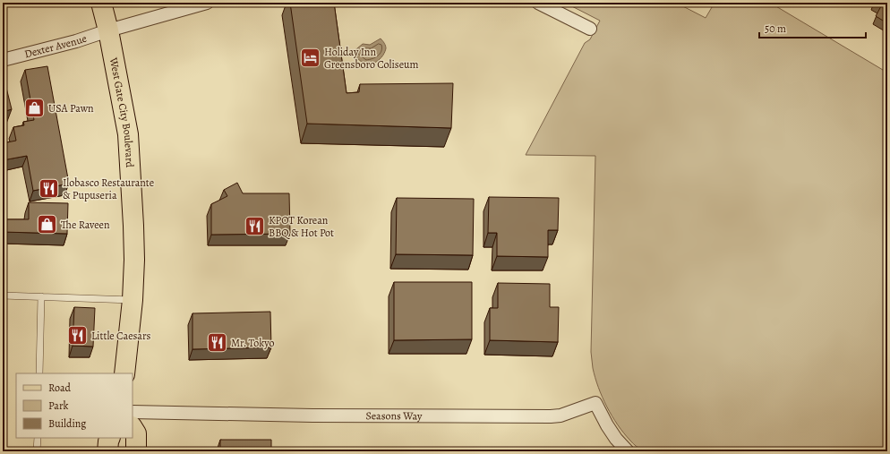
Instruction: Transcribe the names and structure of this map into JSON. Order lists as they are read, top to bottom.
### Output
{
  "streets": {
    "main road": ["West Gate City Boulevard"],
    "street": ["Dexter Avenue", "Seasons Way"]
  },
  "crossings": [
    ["Dexter Avenue", "West Gate City Boulevard"]
  ],
  "places": {
    "hotel": ["Holiday Inn Greensboro Coliseum"],
    "shop": ["USA Pawn", "The Raveen"],
    "restaurant": [
      "Ilobasco Restaurante & Pupuseria",
      "KPOT Korean BBQ & Hot Pot",
      "Little Caesars",
      "Mr. Tokyo"
    ]
  },
  "legend": ["Road", "Park", "Building"],
  "scale_bar": "50 m"
}
